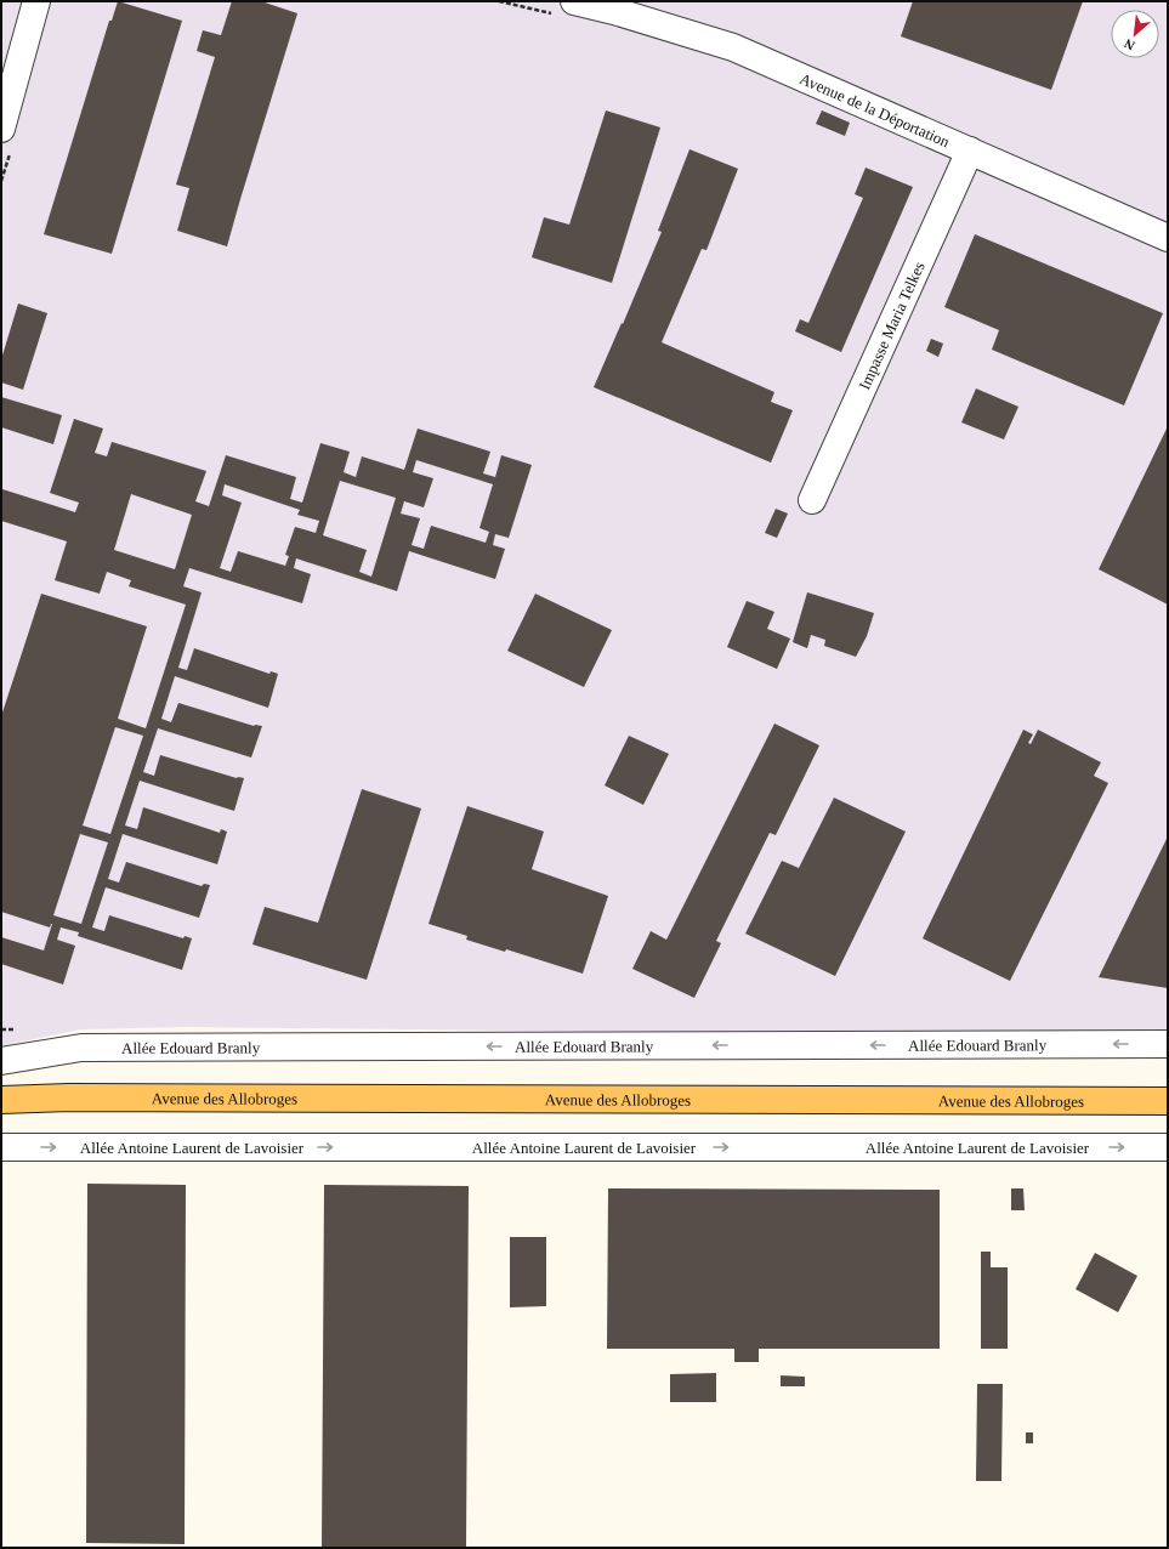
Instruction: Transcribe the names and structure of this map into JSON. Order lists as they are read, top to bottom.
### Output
{
  "streets": {
    "main road": ["Avenue des Allobroges"],
    "street": [
      "Avenue de la Déportation",
      "Impasse Maria Telkes",
      "Allée Edouard Branly",
      "Allée Antoine Laurent de Lavoisier"
    ]
  },
  "crossings": [
    ["Avenue de la Déportation", "Impasse Maria Telkes"]
  ],
  "one_way": ["Allée Edouard Branly", "Allée Antoine Laurent de Lavoisier"],
  "north": "bottom left"
}
